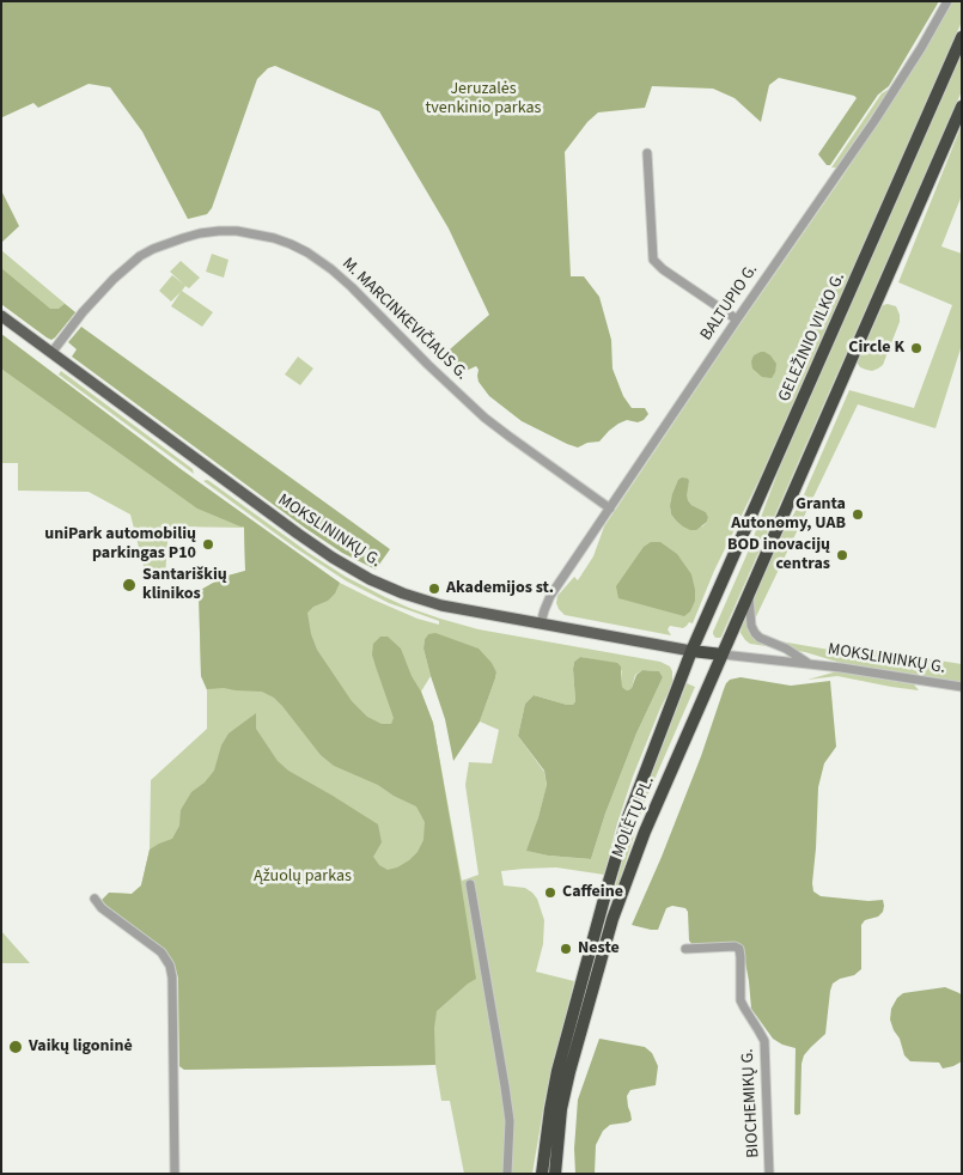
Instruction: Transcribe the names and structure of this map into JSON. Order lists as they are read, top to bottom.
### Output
{
  "streets": {
    "highway": ["GELEŽINIO VILKO G.", "MOLĖTŲ PL."],
    "main road": ["MOKSLININKŲ G."],
    "street": ["BALTUPIO G.", "M. MARCINKEVIČIAUS G.", "BIOCHEMIKŲ G."]
  },
  "crossings": [
    ["BALTUPIO G.", "M. MARCINKEVIČIAUS G."],
    ["BALTUPIO G.", "MOKSLININKŲ G."],
    ["M. MARCINKEVIČIAUS G.", "MOKSLININKŲ G."],
    ["GELEŽINIO VILKO G.", "MOKSLININKŲ G."],
    ["GELEŽINIO VILKO G.", "MOLĖTŲ PL."],
    ["MOKSLININKŲ G.", "MOLĖTŲ PL."]
  ],
  "parks": ["Jeruzalės tvenkinio parkas", "Ąžuolų parkas"],
  "places": [
    "Circle K",
    "Granta Autonomy, UAB",
    "uniPark automobilių parkingas P10",
    "BOD inovacijų centras",
    "Santariškių klinikos",
    "Akademijos st.",
    "Caffeine",
    "Neste",
    "Vaikų ligoninė"
  ]
}
